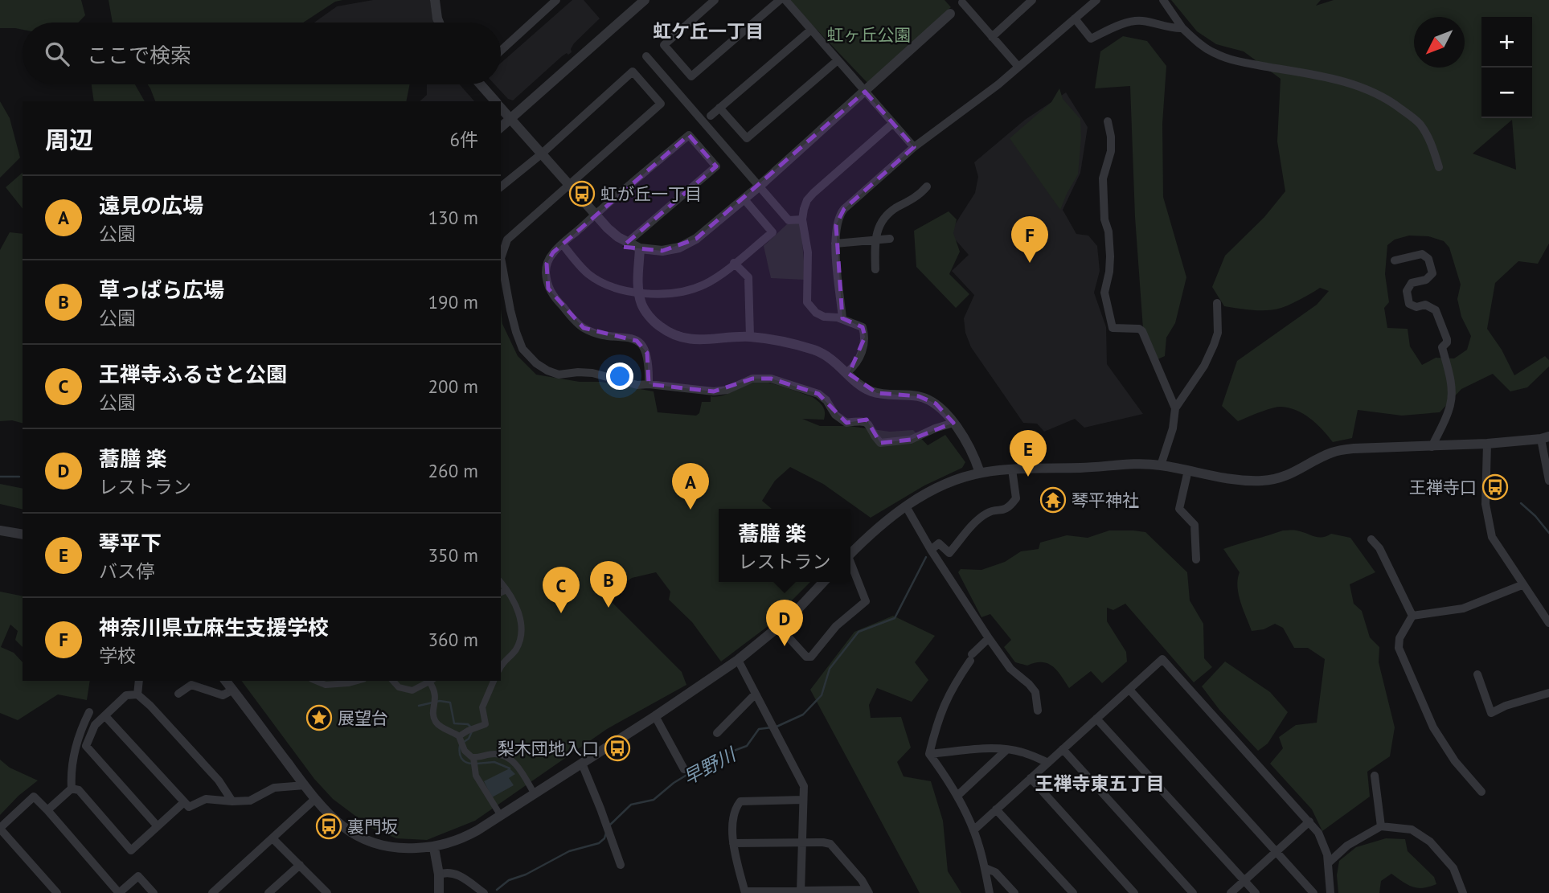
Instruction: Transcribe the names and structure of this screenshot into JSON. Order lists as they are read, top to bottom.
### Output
{
  "districts": ["虹ケ丘一丁目", "王禅寺東五丁目"],
  "water": ["早野川"],
  "parks": ["虹ヶ丘公園"],
  "places": {
    "bus stop": [
      "虹が丘一丁目",
      "王禅寺口",
      "梨木団地入口",
      "裏門坂"
    ],
    "temple": ["琴平神社"],
    "place": ["展望台"]
  },
  "north": "bottom left",
  "page": {
    "map_buttons": ["+", "−"],
    "search": "ここで検索",
    "heading": ["周辺", "6件"],
    "list": [
      {
        "mark": "A",
        "name": "遠見の広場",
        "note": "公園",
        "value": "130 m"
      },
      {
        "mark": "B",
        "name": "草っぱら広場",
        "note": "公園",
        "value": "190 m"
      },
      {
        "mark": "C",
        "name": "王禅寺ふるさと公園",
        "note": "公園",
        "value": "200 m"
      },
      {
        "mark": "D",
        "name": "蕎膳 楽",
        "note": "レストラン",
        "value": "260 m"
      },
      {
        "mark": "E",
        "name": "琴平下",
        "note": "バス停",
        "value": "350 m"
      },
      {
        "mark": "F",
        "name": "神奈川県立麻生支援学校",
        "note": "学校",
        "value": "360 m"
      }
    ],
    "pins": [
      "F",
      "E",
      "A",
      "B",
      "C",
      "D"
    ],
    "popup": ["蕎膳 楽", "レストラン"]
  }
}
